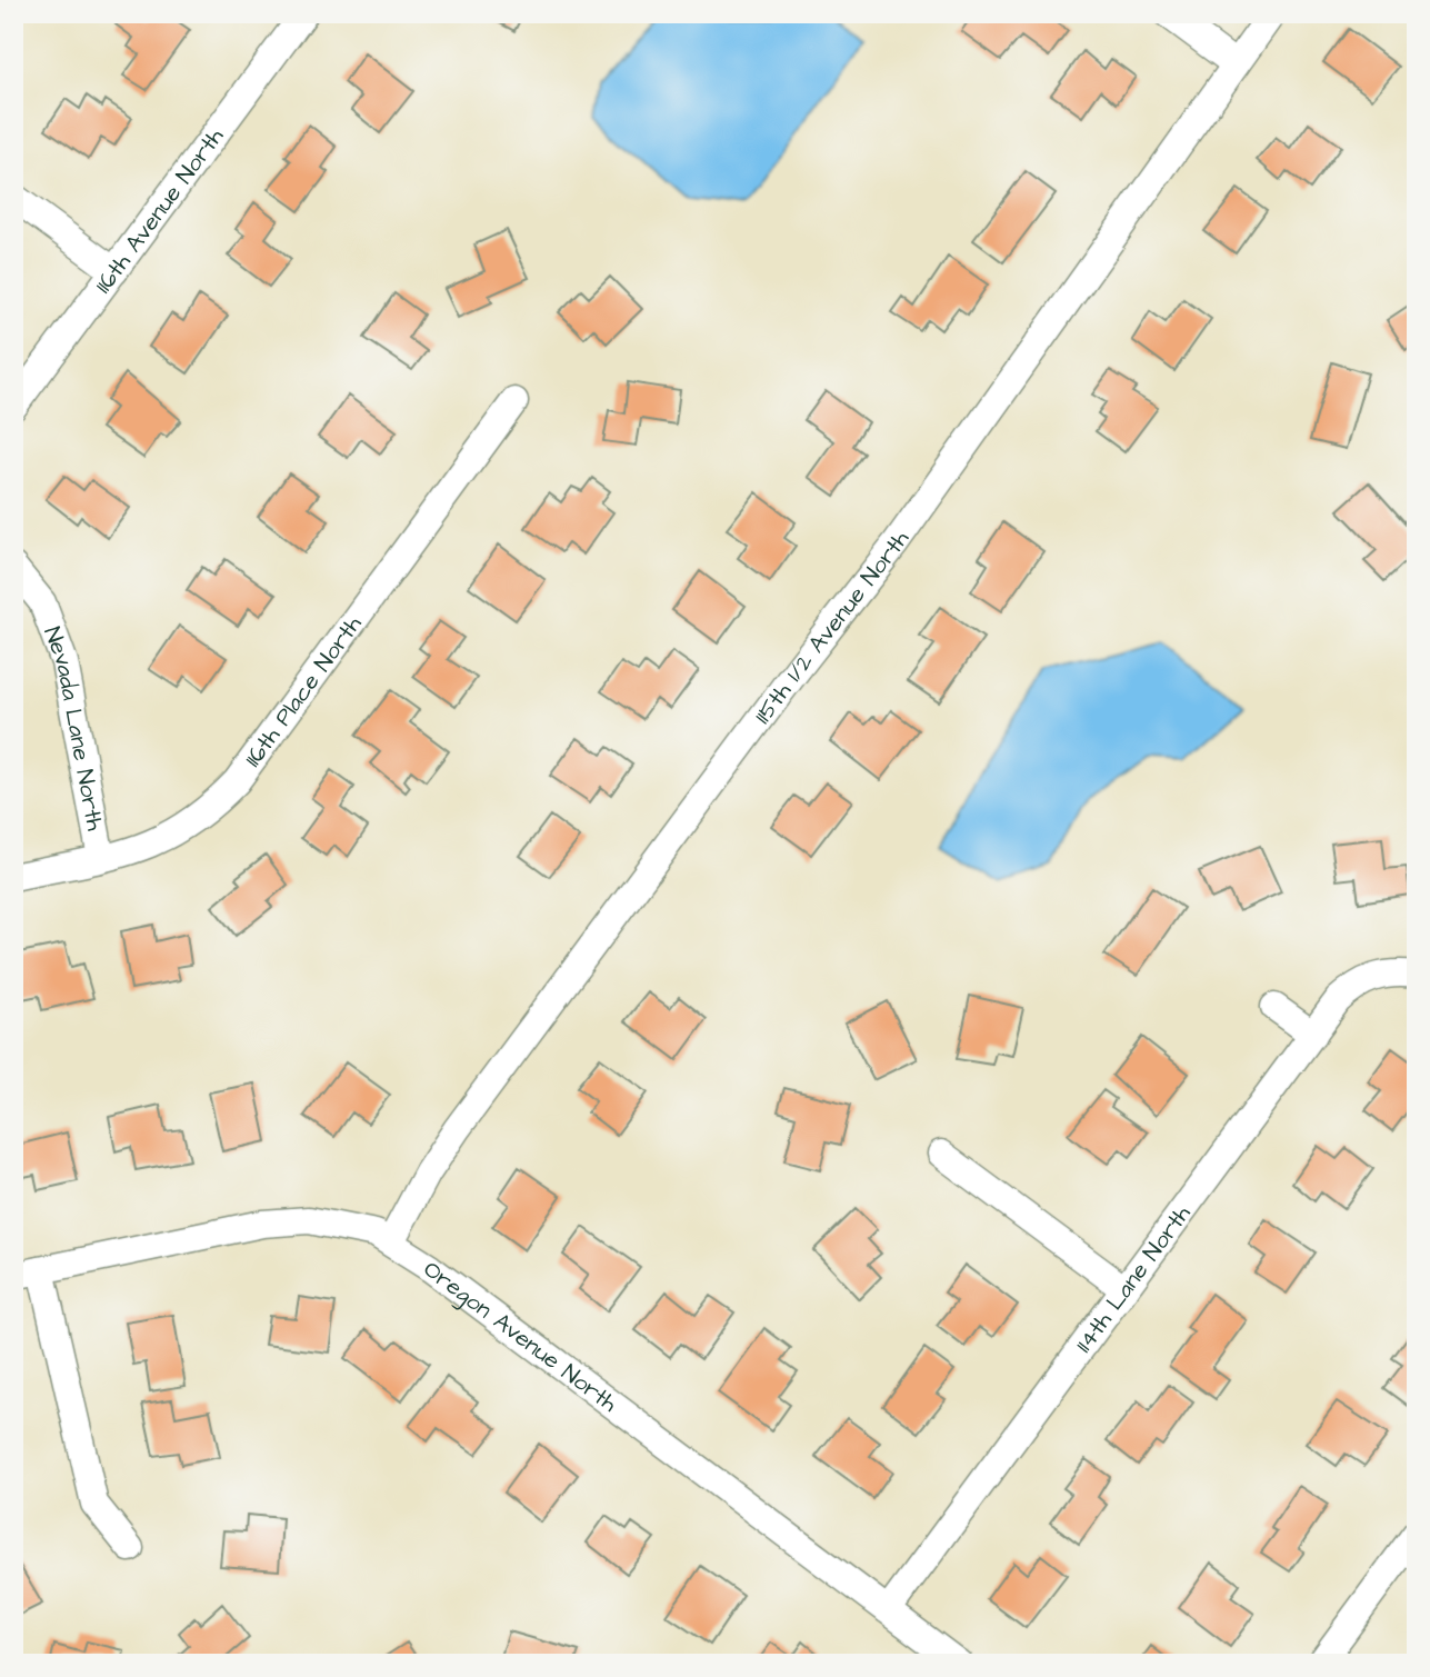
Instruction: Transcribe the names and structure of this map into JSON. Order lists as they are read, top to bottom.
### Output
{
  "streets": {
    "street": [
      "116th Avenue North",
      "115th 1/2 Avenue North",
      "116th Place North",
      "Nevada Lane North",
      "114th Lane North",
      "Oregon Avenue North"
    ]
  },
  "crossings": [
    ["115th 1/2 Avenue North", "Oregon Avenue North"],
    ["116th Place North", "Nevada Lane North"],
    ["114th Lane North", "Oregon Avenue North"]
  ]
}
